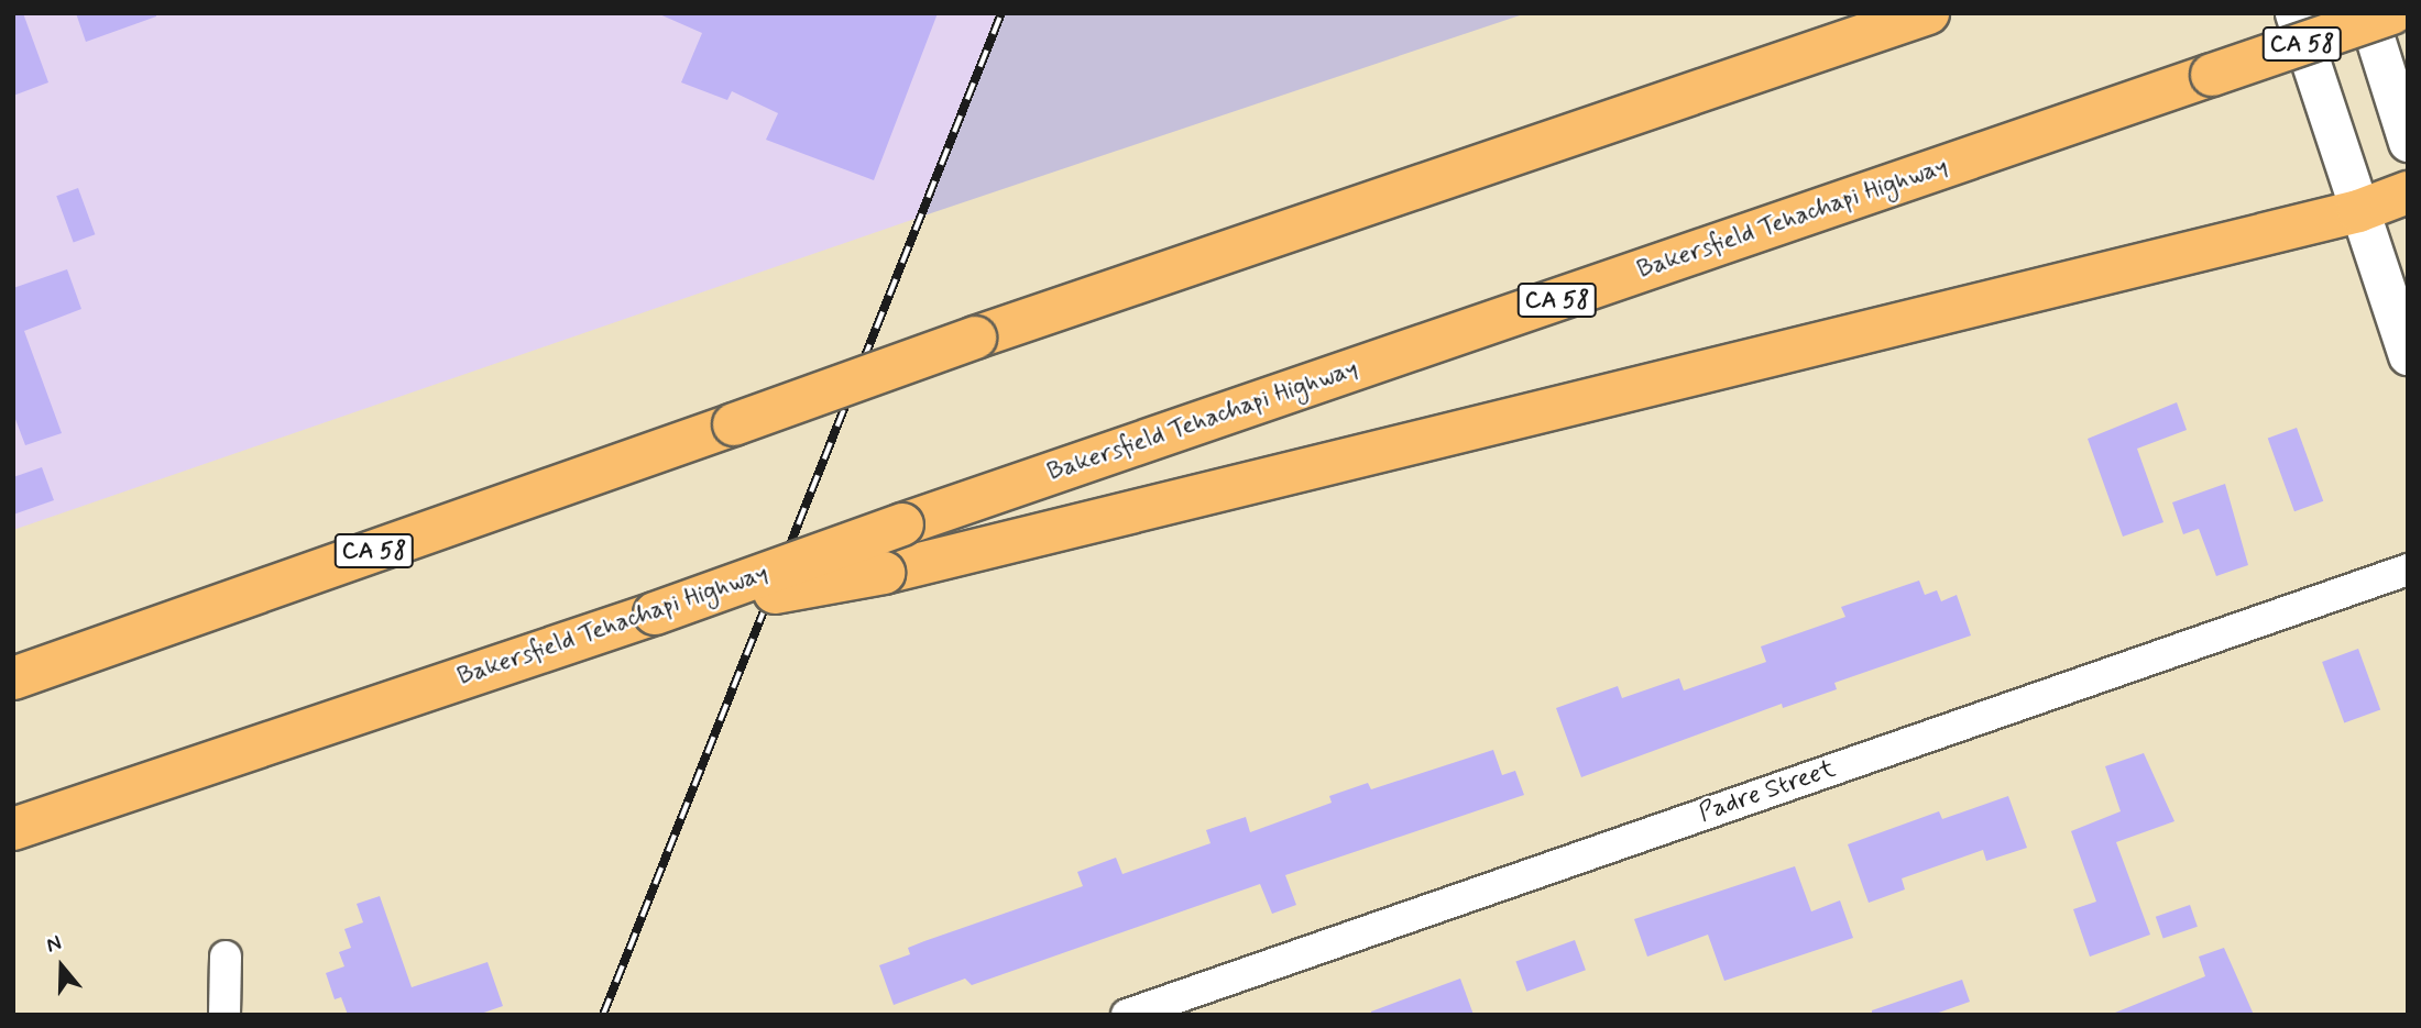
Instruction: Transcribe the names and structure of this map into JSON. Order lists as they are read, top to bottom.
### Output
{
  "streets": {
    "highway": ["CA 58", "Bakersfield Tehachapi Highway"],
    "street": ["Padre Street"]
  },
  "north": "top"
}
